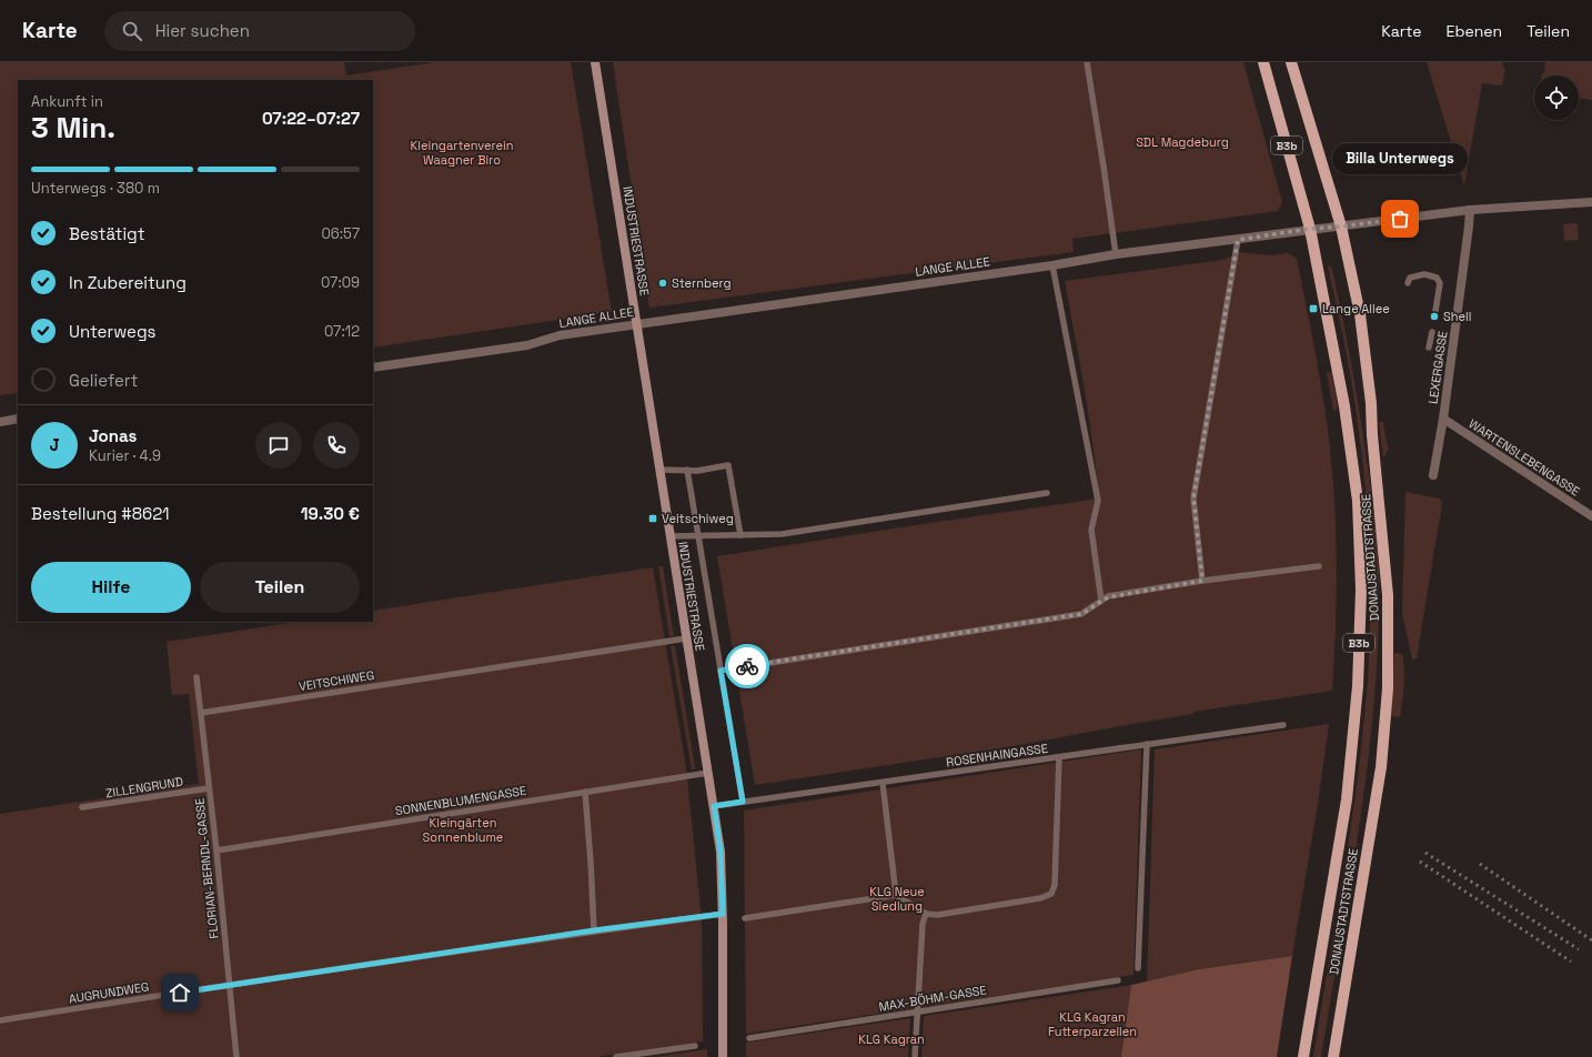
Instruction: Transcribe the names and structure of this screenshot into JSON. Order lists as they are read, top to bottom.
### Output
{
  "streets": {
    "main road": ["B3b", "DONAUSTADTSTRASSE"],
    "street": [
      "INDUSTRIESTRASSE",
      "LANGE ALLEE",
      "LEXERGASSE",
      "WARTENSLEBENGASSE"
    ],
    "lane": [
      "VEITSCHIWEG",
      "ROSENHAINGASSE",
      "ZILLENGRUND",
      "SONNENBLUMENGASSE",
      "FLORIAN-BERNDL-GASSE",
      "AUGRUNDWEG",
      "MAX-BÖHM-GASSE"
    ]
  },
  "crossings": [
    ["INDUSTRIESTRASSE", "LANGE ALLEE"],
    ["INDUSTRIESTRASSE", "VEITSCHIWEG"],
    ["INDUSTRIESTRASSE", "ROSENHAINGASSE"],
    ["INDUSTRIESTRASSE", "SONNENBLUMENGASSE"],
    ["INDUSTRIESTRASSE", "AUGRUNDWEG"],
    ["LANGE ALLEE", "LEXERGASSE"],
    ["LANGE ALLEE", "DONAUSTADTSTRASSE"],
    ["LEXERGASSE", "WARTENSLEBENGASSE"],
    ["VEITSCHIWEG", "FLORIAN-BERNDL-GASSE"],
    ["ZILLENGRUND", "FLORIAN-BERNDL-GASSE"],
    ["SONNENBLUMENGASSE", "FLORIAN-BERNDL-GASSE"],
    ["FLORIAN-BERNDL-GASSE", "AUGRUNDWEG"]
  ],
  "parks": [
    "SDL Magdeburg",
    "Kleingartenverein Waagner Biro",
    "Kleingärten Sonnenblume",
    "KLG Neue Siedlung",
    "KLG Kagran Futterparzellen",
    "KLG Kagran"
  ],
  "places": {
    "other": ["Billa Unterwegs", "Sternberg", "Shell"],
    "transit": ["Lange Allee", "Veitschiweg"]
  },
  "page": {
    "header": "Karte",
    "search": "Hier suchen",
    "nav": ["Karte", "Ebenen", "Teilen"],
    "heading": ["3 Min.", "Ankunft in", "07:22–07:27"],
    "panel": [
      "Jonas",
      "Kurier · 4.9",
      "Bestellung #8621",
      "19.30 €"
    ],
    "bubble": "Billa Unterwegs",
    "bar": "Unterwegs · 380 m",
    "list": [
      ["Bestätigt", "06:57"],
      ["In Zubereitung", "07:09"],
      ["Unterwegs", "07:12"],
      "Geliefert"
    ],
    "round": "J",
    "buttons": ["Hilfe", "Teilen"]
  }
}
